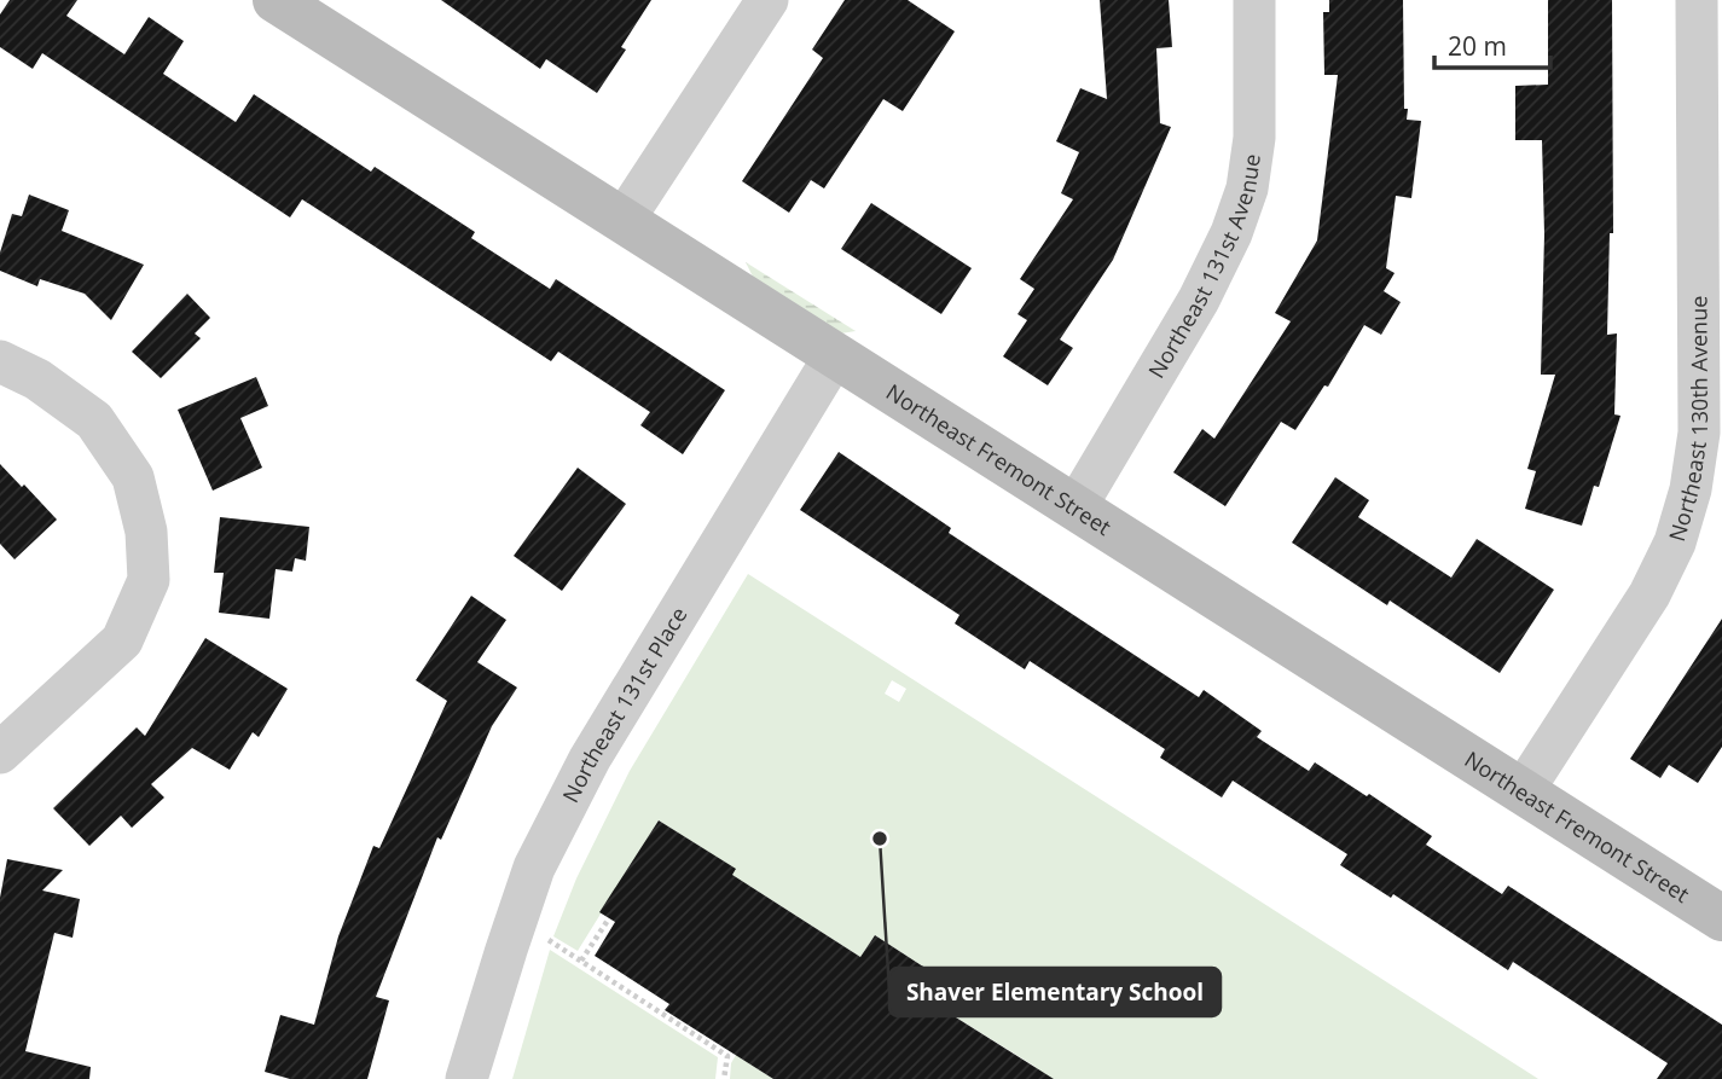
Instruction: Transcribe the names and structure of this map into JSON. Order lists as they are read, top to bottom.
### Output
{
  "streets": {
    "street": [
      "Northeast 131st Avenue",
      "Northeast 130th Avenue",
      "Northeast Fremont Street",
      "Northeast 131st Place"
    ]
  },
  "crossings": [
    ["Northeast 131st Avenue", "Northeast Fremont Street"],
    ["Northeast 130th Avenue", "Northeast Fremont Street"],
    ["Northeast Fremont Street", "Northeast 131st Place"]
  ],
  "places": ["Shaver Elementary School"],
  "scale_bar": "20 m"
}
